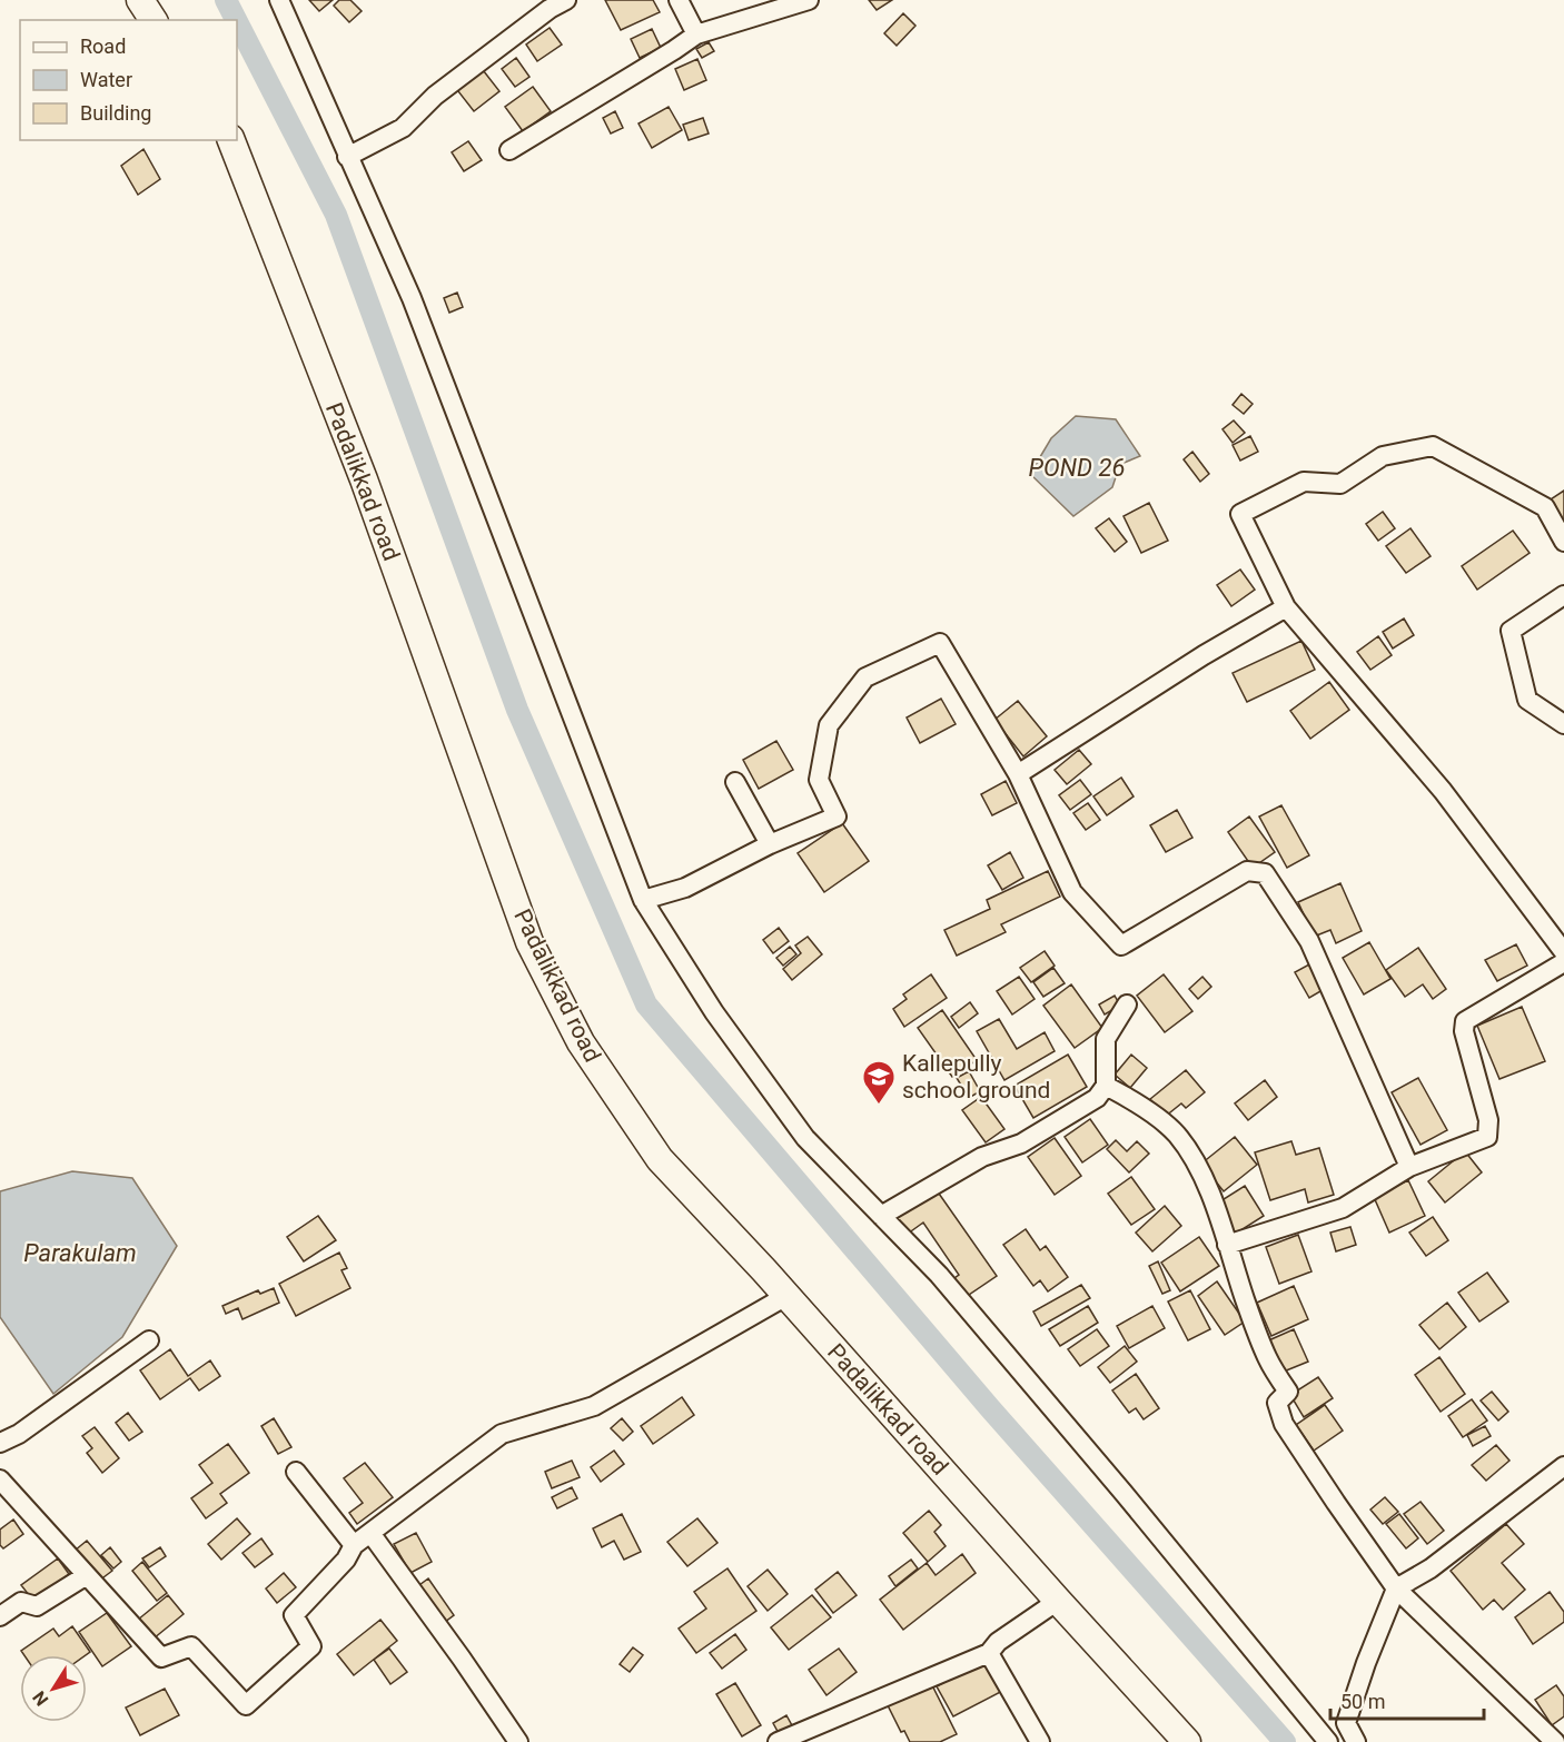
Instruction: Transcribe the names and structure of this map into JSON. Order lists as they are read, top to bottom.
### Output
{
  "streets": {
    "street": ["Padalikkad road"]
  },
  "water": ["POND 26", "Parakulam"],
  "places": {
    "school or university": ["Kallepully school ground"]
  },
  "legend": ["Road", "Water", "Building"],
  "scale_bar": "50 m",
  "north": "bottom left"
}
